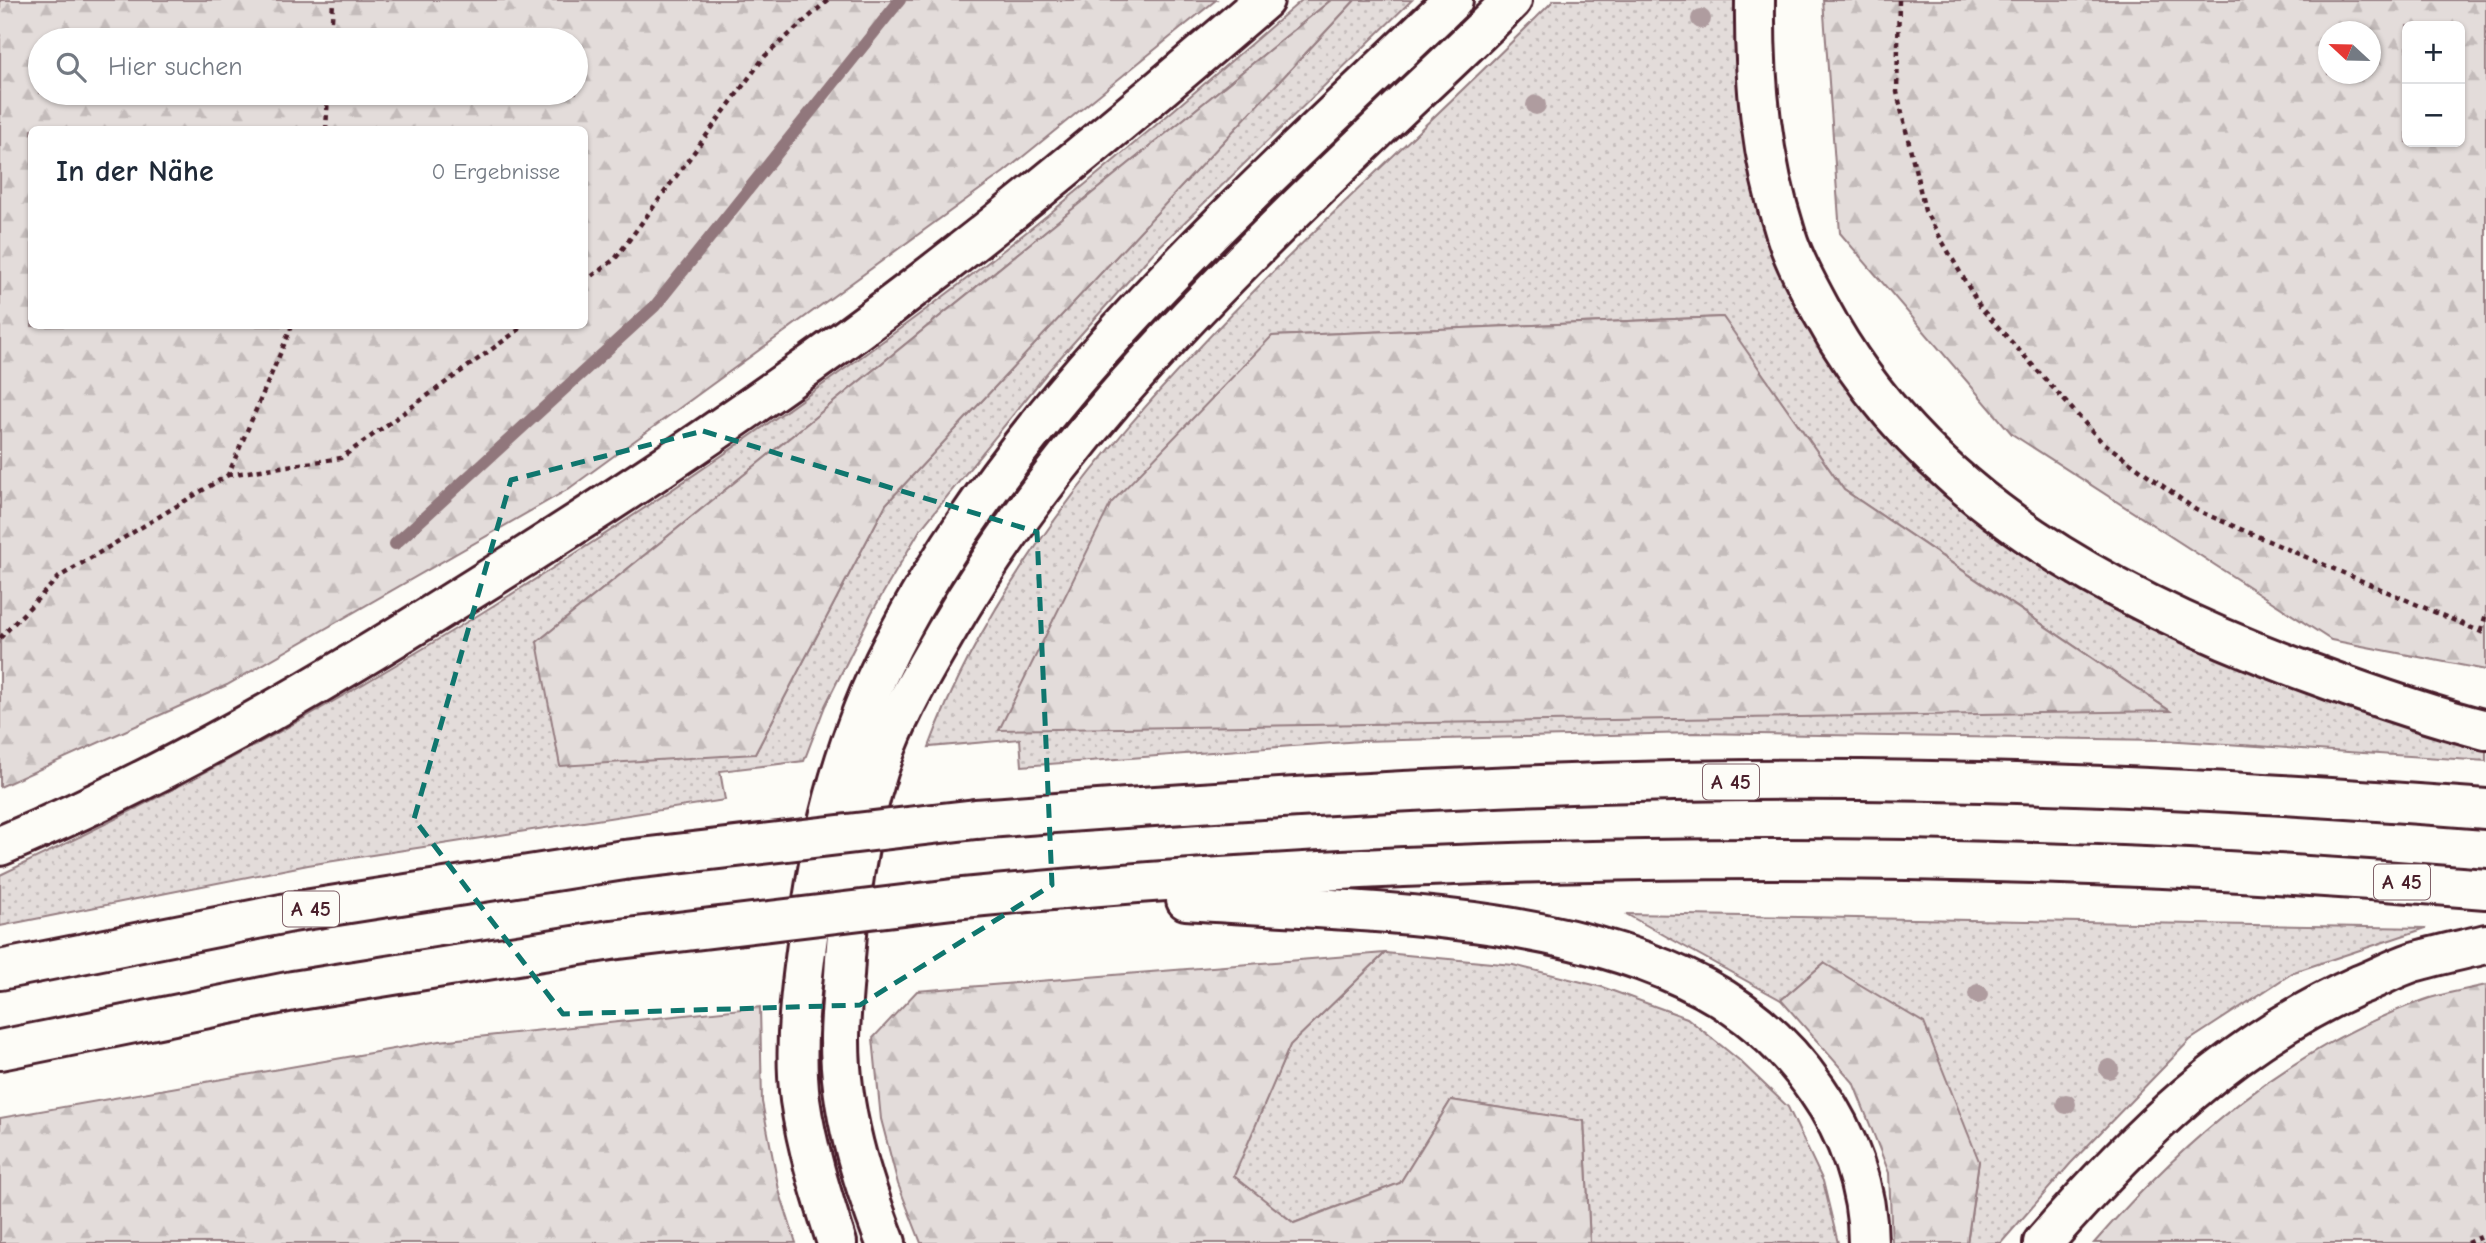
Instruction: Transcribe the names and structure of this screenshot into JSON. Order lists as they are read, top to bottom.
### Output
{
  "streets": {
    "highway": ["A 45"]
  },
  "north": "left",
  "page": {
    "map_buttons": ["+", "−"],
    "search": "Hier suchen",
    "heading": ["In der Nähe", "0 Ergebnisse"]
  }
}
